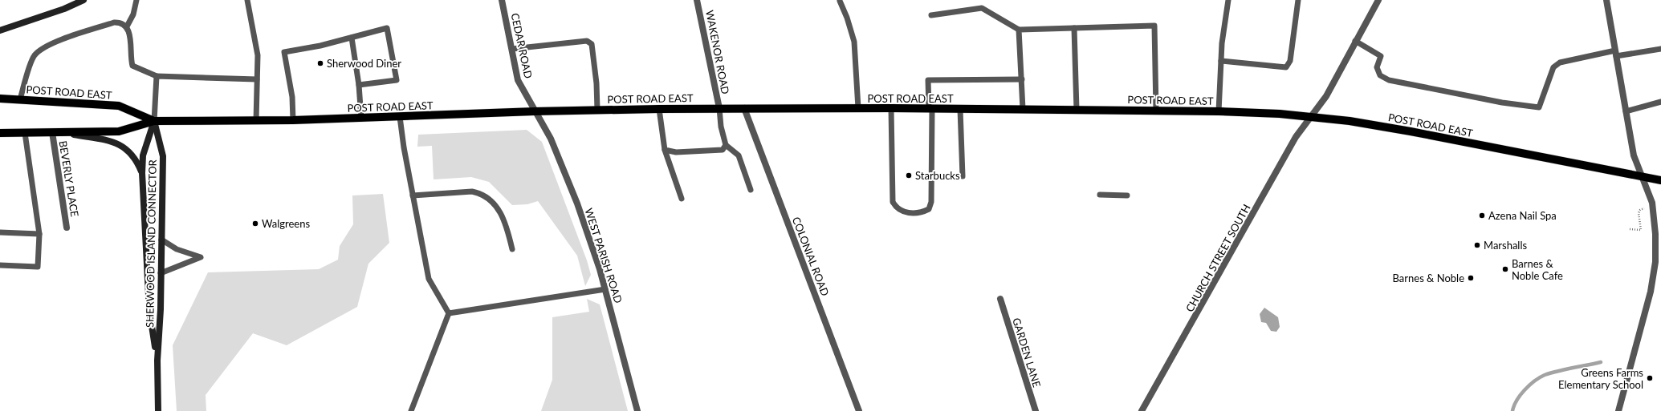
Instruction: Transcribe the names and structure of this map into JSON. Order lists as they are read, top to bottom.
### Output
{
  "streets": {
    "main road": ["POST ROAD EAST", "SHERWOOD ISLAND CONNECTOR"],
    "street": [
      "CEDAR ROAD",
      "WAKENOR ROAD",
      "BEVERLY PLACE",
      "WEST PARISH ROAD",
      "COLONIAL ROAD",
      "CHURCH STREET SOUTH",
      "GARDEN LANE"
    ]
  },
  "crossings": [
    ["CEDAR ROAD", "POST ROAD EAST"],
    ["CEDAR ROAD", "WEST PARISH ROAD"],
    ["WAKENOR ROAD", "POST ROAD EAST"],
    ["POST ROAD EAST", "BEVERLY PLACE"],
    ["POST ROAD EAST", "SHERWOOD ISLAND CONNECTOR"],
    ["POST ROAD EAST", "WEST PARISH ROAD"],
    ["POST ROAD EAST", "COLONIAL ROAD"],
    ["POST ROAD EAST", "CHURCH STREET SOUTH"]
  ],
  "places": [
    "Sherwood Diner",
    "Starbucks",
    "Azena Nail Spa",
    "Walgreens",
    "Marshalls",
    "Barnes & Noble Cafe",
    "Barnes & Noble",
    "Greens Farms Elementary School"
  ]
}
